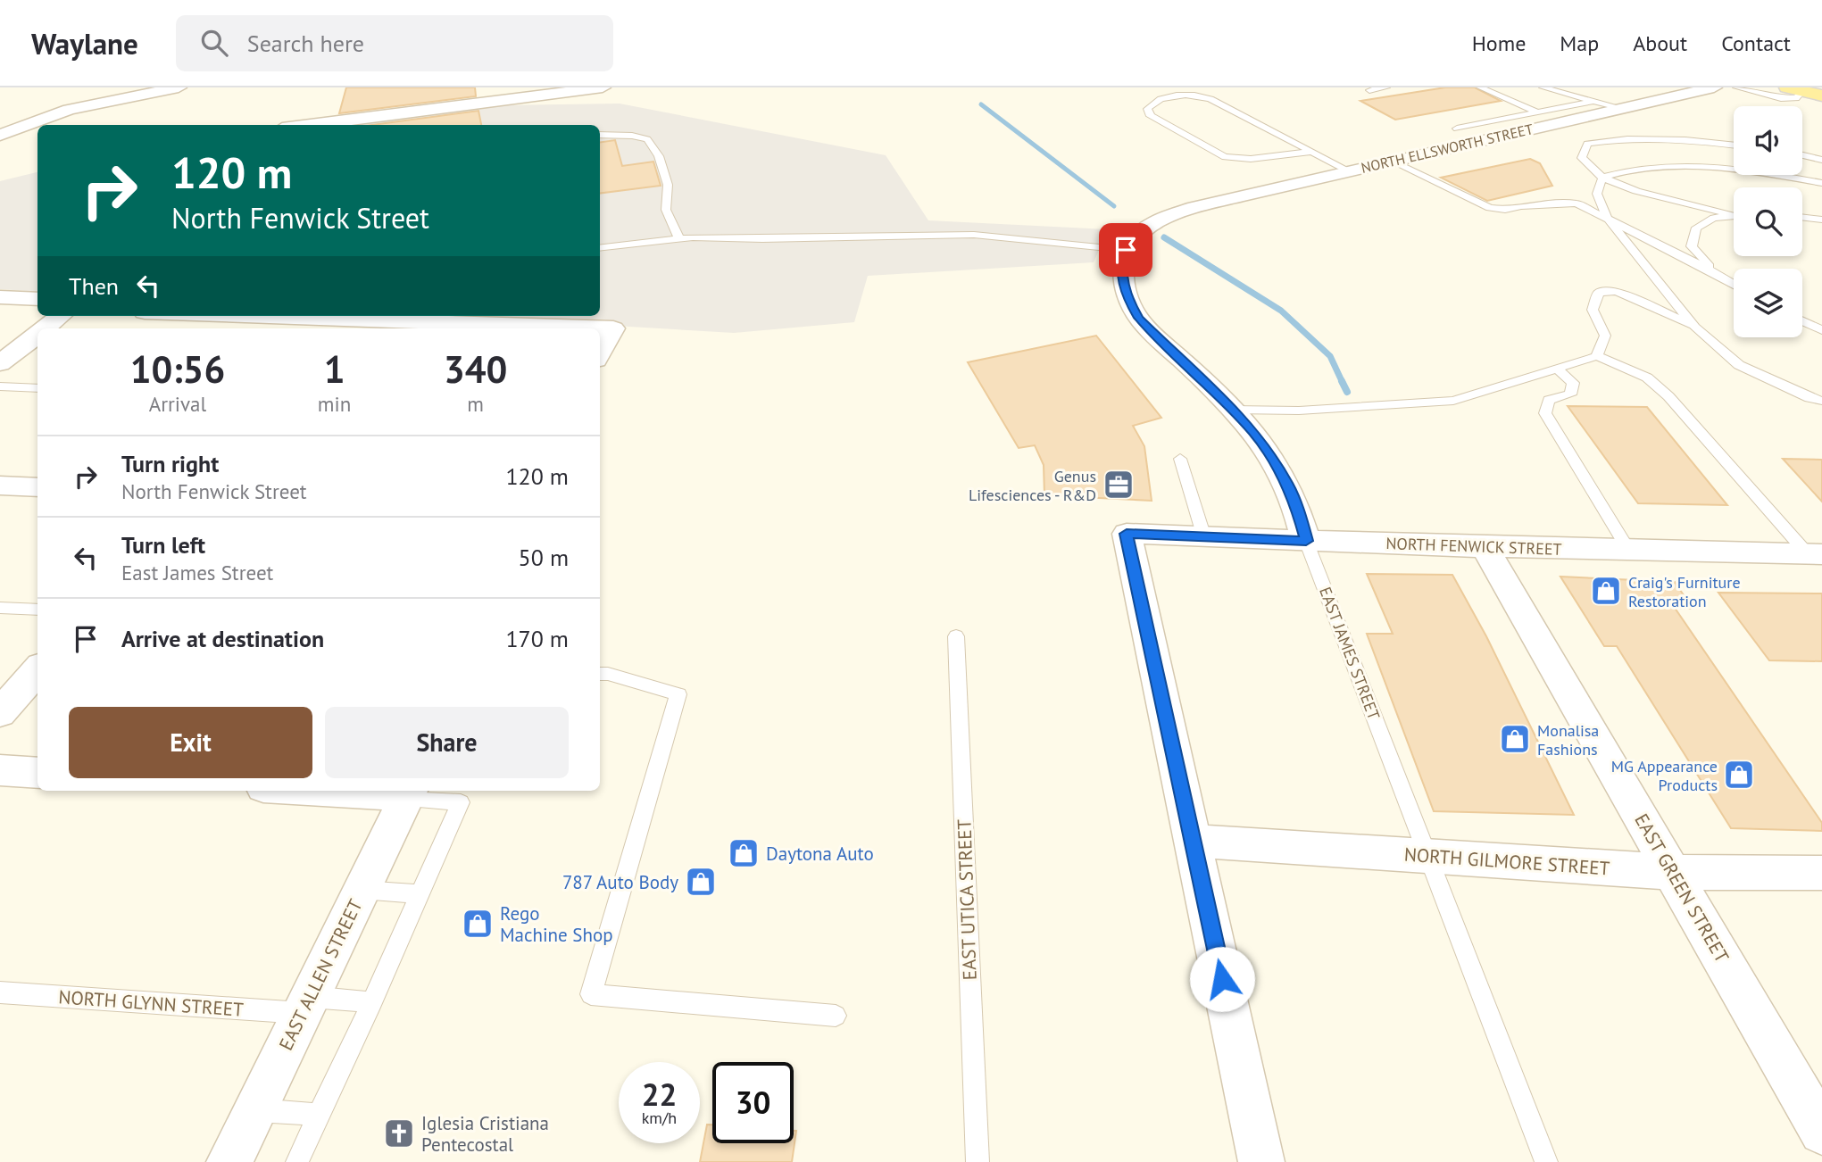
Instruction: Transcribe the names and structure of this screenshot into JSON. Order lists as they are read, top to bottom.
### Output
{
  "streets": {
    "street": [
      "NORTH ELLSWORTH STREET",
      "NORTH FENWICK STREET",
      "EAST JAMES STREET",
      "NORTH GILMORE STREET",
      "EAST GREEN STREET",
      "EAST ALLEN STREET"
    ],
    "lane": ["EAST UTICA STREET", "NORTH GLYNN STREET"]
  },
  "crossings": [
    ["NORTH ELLSWORTH STREET", "EAST JAMES STREET"],
    ["NORTH FENWICK STREET", "EAST JAMES STREET"],
    ["NORTH FENWICK STREET", "NORTH GILMORE STREET"],
    ["NORTH FENWICK STREET", "EAST GREEN STREET"],
    ["EAST JAMES STREET", "NORTH GILMORE STREET"],
    ["NORTH GILMORE STREET", "EAST GREEN STREET"],
    ["EAST ALLEN STREET", "NORTH GLYNN STREET"]
  ],
  "places": {
    "office": ["Genus Lifesciences - R&D"],
    "shop": [
      "Craig's Furniture Restoration",
      "Monalisa Fashions",
      "MG Appearance Products",
      "Daytona Auto",
      "787 Auto Body",
      "Rego Machine Shop"
    ],
    "church": ["Iglesia Cristiana Pentecostal"]
  },
  "page": {
    "header": "Waylane",
    "search": "Search here",
    "nav": [
      "Home",
      "Map",
      "About",
      "Contact"
    ],
    "turn": ["120 m", "North Fenwick Street"],
    "then": "Then",
    "eta": [
      "10:56",
      "Arrival",
      "1",
      "min",
      "340",
      "m"
    ],
    "list": [
      {
        "name": "Turn right",
        "note": "North Fenwick Street",
        "value": "120 m"
      },
      {
        "name": "Turn left",
        "note": "East James Street",
        "value": "50 m"
      },
      {
        "name": "Arrive at destination",
        "value": "170 m"
      }
    ],
    "buttons": ["Exit", "Share"],
    "speed": "22 km/h",
    "limit": "30"
  }
}
